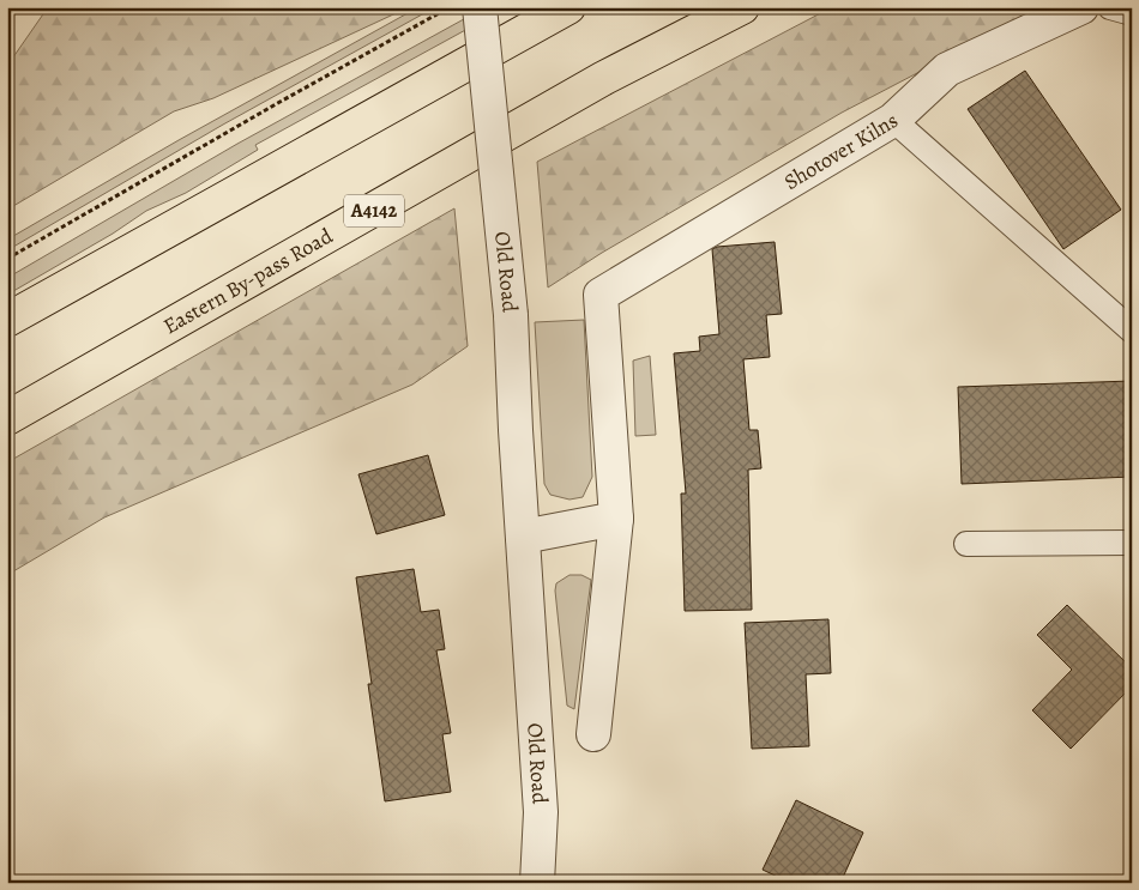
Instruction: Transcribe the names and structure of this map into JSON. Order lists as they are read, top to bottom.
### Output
{
  "streets": {
    "highway": ["A4142", "Eastern By-pass Road"],
    "street": ["Shotover Kilns", "Old Road"]
  }
}
